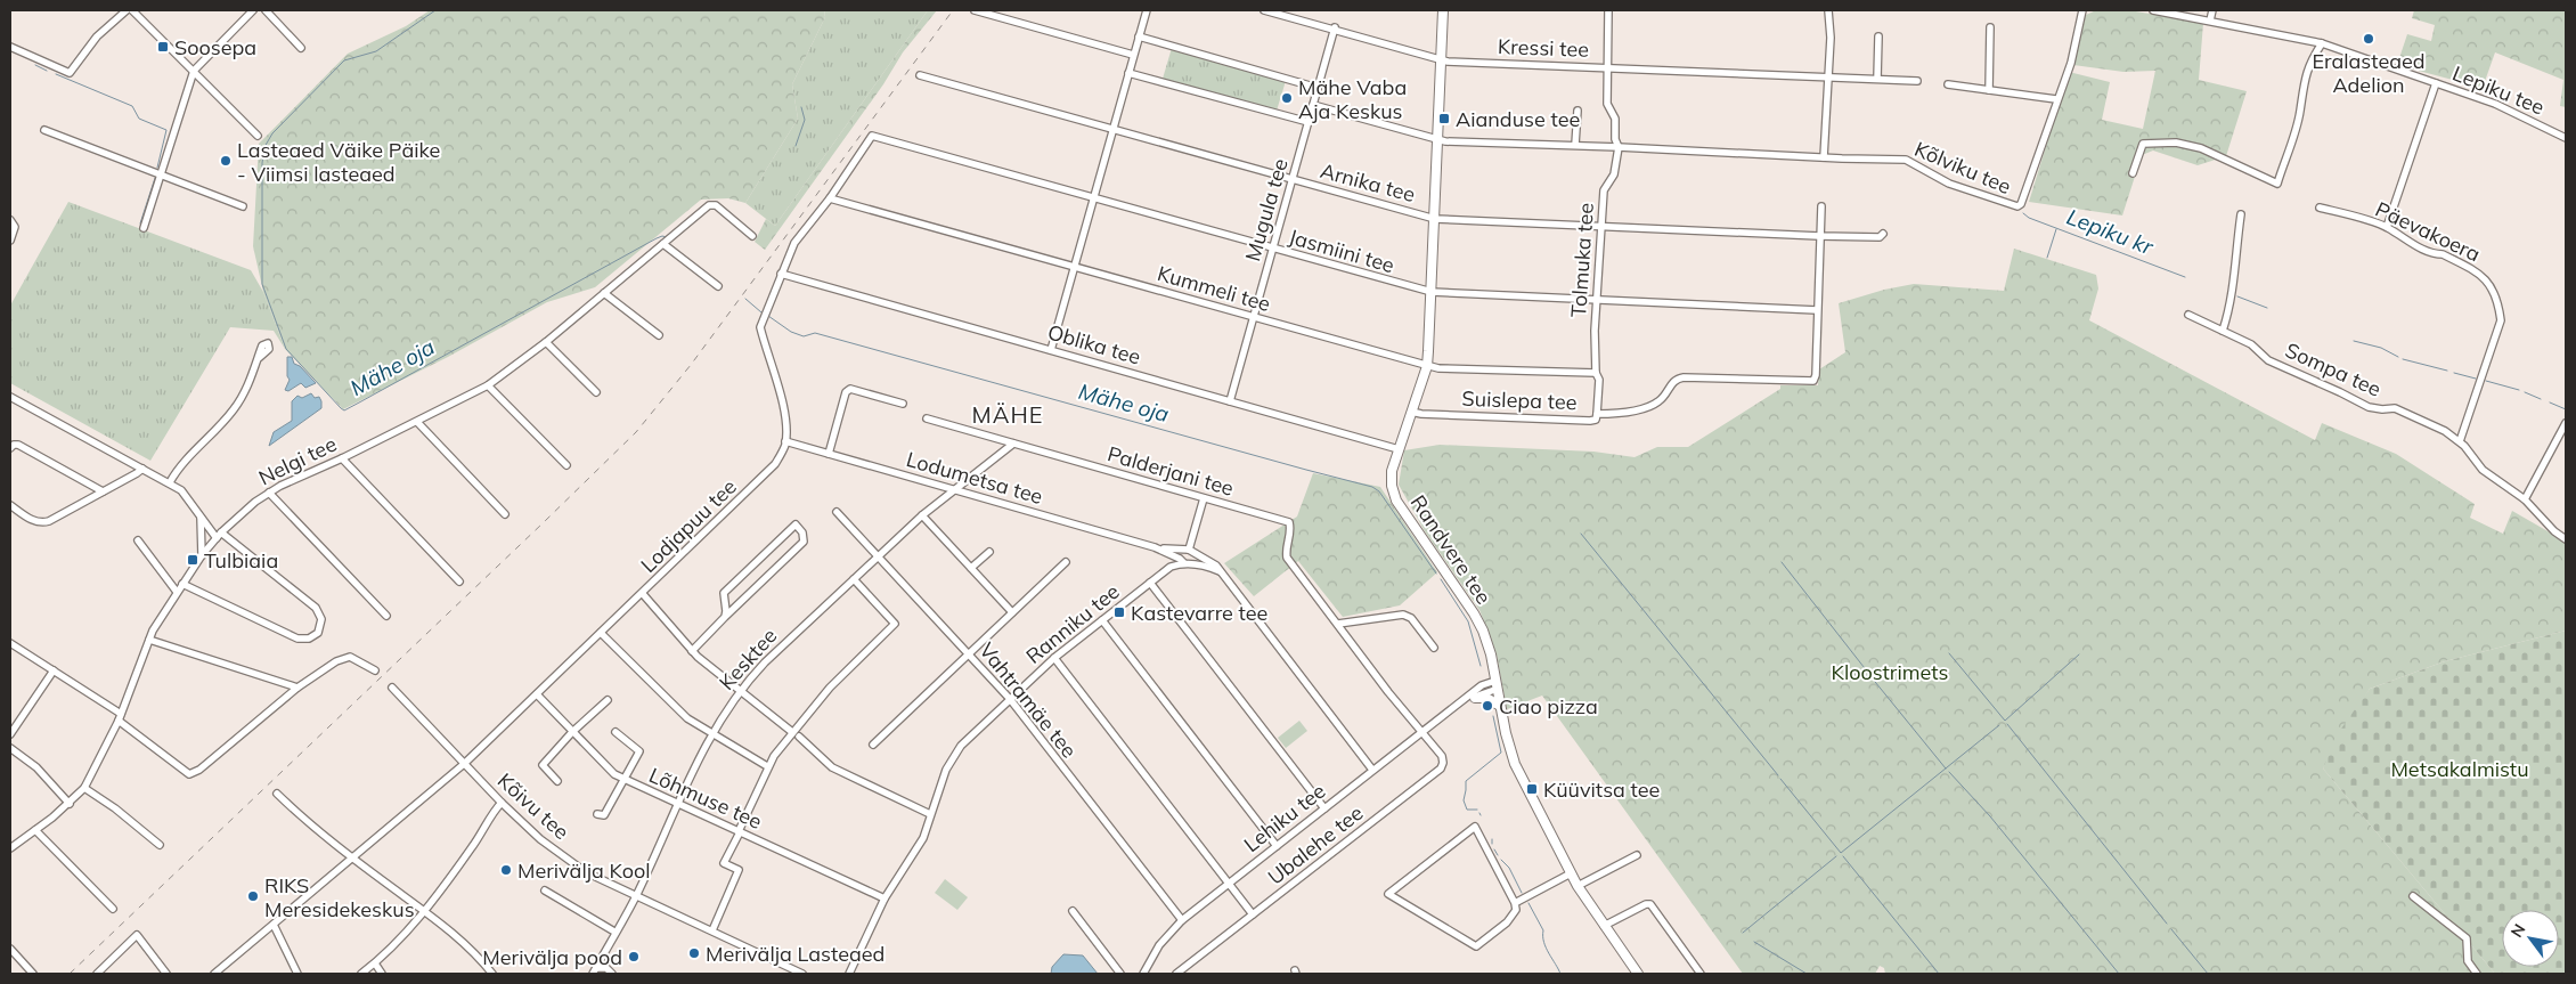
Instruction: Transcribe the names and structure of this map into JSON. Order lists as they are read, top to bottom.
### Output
{
  "streets": {
    "main road": ["Randvere tee"],
    "street": [
      "Kressi tee",
      "Lepiku tee",
      "Kõlviku tee",
      "Arnika tee",
      "Mugula tee",
      "Päevakoera",
      "Jasmiini tee",
      "Tolmuka tee",
      "Kummeli tee",
      "Oblika tee",
      "Sompa tee",
      "Suislepa tee",
      "Nelgi tee",
      "Palderjani tee",
      "Lodumetsa tee",
      "Lodjapuu tee",
      "Ranniku tee",
      "Kesktee",
      "Vahtramäe tee",
      "Lõhmuse tee",
      "Kõivu tee",
      "Lehiku tee",
      "Ubalehe tee"
    ]
  },
  "crossings": [
    ["Kressi tee", "Mugula tee"],
    ["Kressi tee", "Tolmuka tee"],
    ["Kressi tee", "Randvere tee"],
    ["Arnika tee", "Mugula tee"],
    ["Arnika tee", "Tolmuka tee"],
    ["Arnika tee", "Randvere tee"],
    ["Mugula tee", "Jasmiini tee"],
    ["Mugula tee", "Kummeli tee"],
    ["Mugula tee", "Oblika tee"],
    ["Päevakoera", "Sompa tee"],
    ["Jasmiini tee", "Tolmuka tee"],
    ["Jasmiini tee", "Kummeli tee"],
    ["Jasmiini tee", "Suislepa tee"],
    ["Jasmiini tee", "Randvere tee"],
    ["Tolmuka tee", "Kummeli tee"],
    ["Tolmuka tee", "Suislepa tee"],
    ["Kummeli tee", "Randvere tee"],
    ["Oblika tee", "Randvere tee"],
    ["Suislepa tee", "Randvere tee"],
    ["Palderjani tee", "Kesktee"],
    ["Palderjani tee", "Lehiku tee"],
    ["Palderjani tee", "Ubalehe tee"],
    ["Lodumetsa tee", "Lodjapuu tee"],
    ["Lodumetsa tee", "Kesktee"],
    ["Lodjapuu tee", "Lõhmuse tee"],
    ["Lodjapuu tee", "Kõivu tee"],
    ["Randvere tee", "Lehiku tee"],
    ["Ranniku tee", "Vahtramäe tee"],
    ["Ranniku tee", "Lõhmuse tee"],
    ["Kesktee", "Vahtramäe tee"],
    ["Kesktee", "Lõhmuse tee"],
    ["Kesktee", "Kõivu tee"],
    ["Vahtramäe tee", "Lehiku tee"],
    ["Lehiku tee", "Ubalehe tee"]
  ],
  "districts": ["MÄHE"],
  "water": ["Lepiku kr", "Mähe oja"],
  "parks": ["Kloostrimets", "Metsakalmistu"],
  "places": {
    "other": [
      "Eralasteaed Adelion",
      "Mähe Vaba Aja Keskus",
      "Lasteaed Väike Päike - Viimsi lasteaed",
      "Ciao pizza",
      "Merivälja Kool",
      "RIKS Meresidekeskus",
      "Merivälja Lasteaed",
      "Merivälja pood"
    ],
    "transit": [
      "Soosepa",
      "Aianduse tee",
      "Tulbiaia",
      "Kastevarre tee",
      "Küüvitsa tee"
    ]
  },
  "north": "top left"
}
